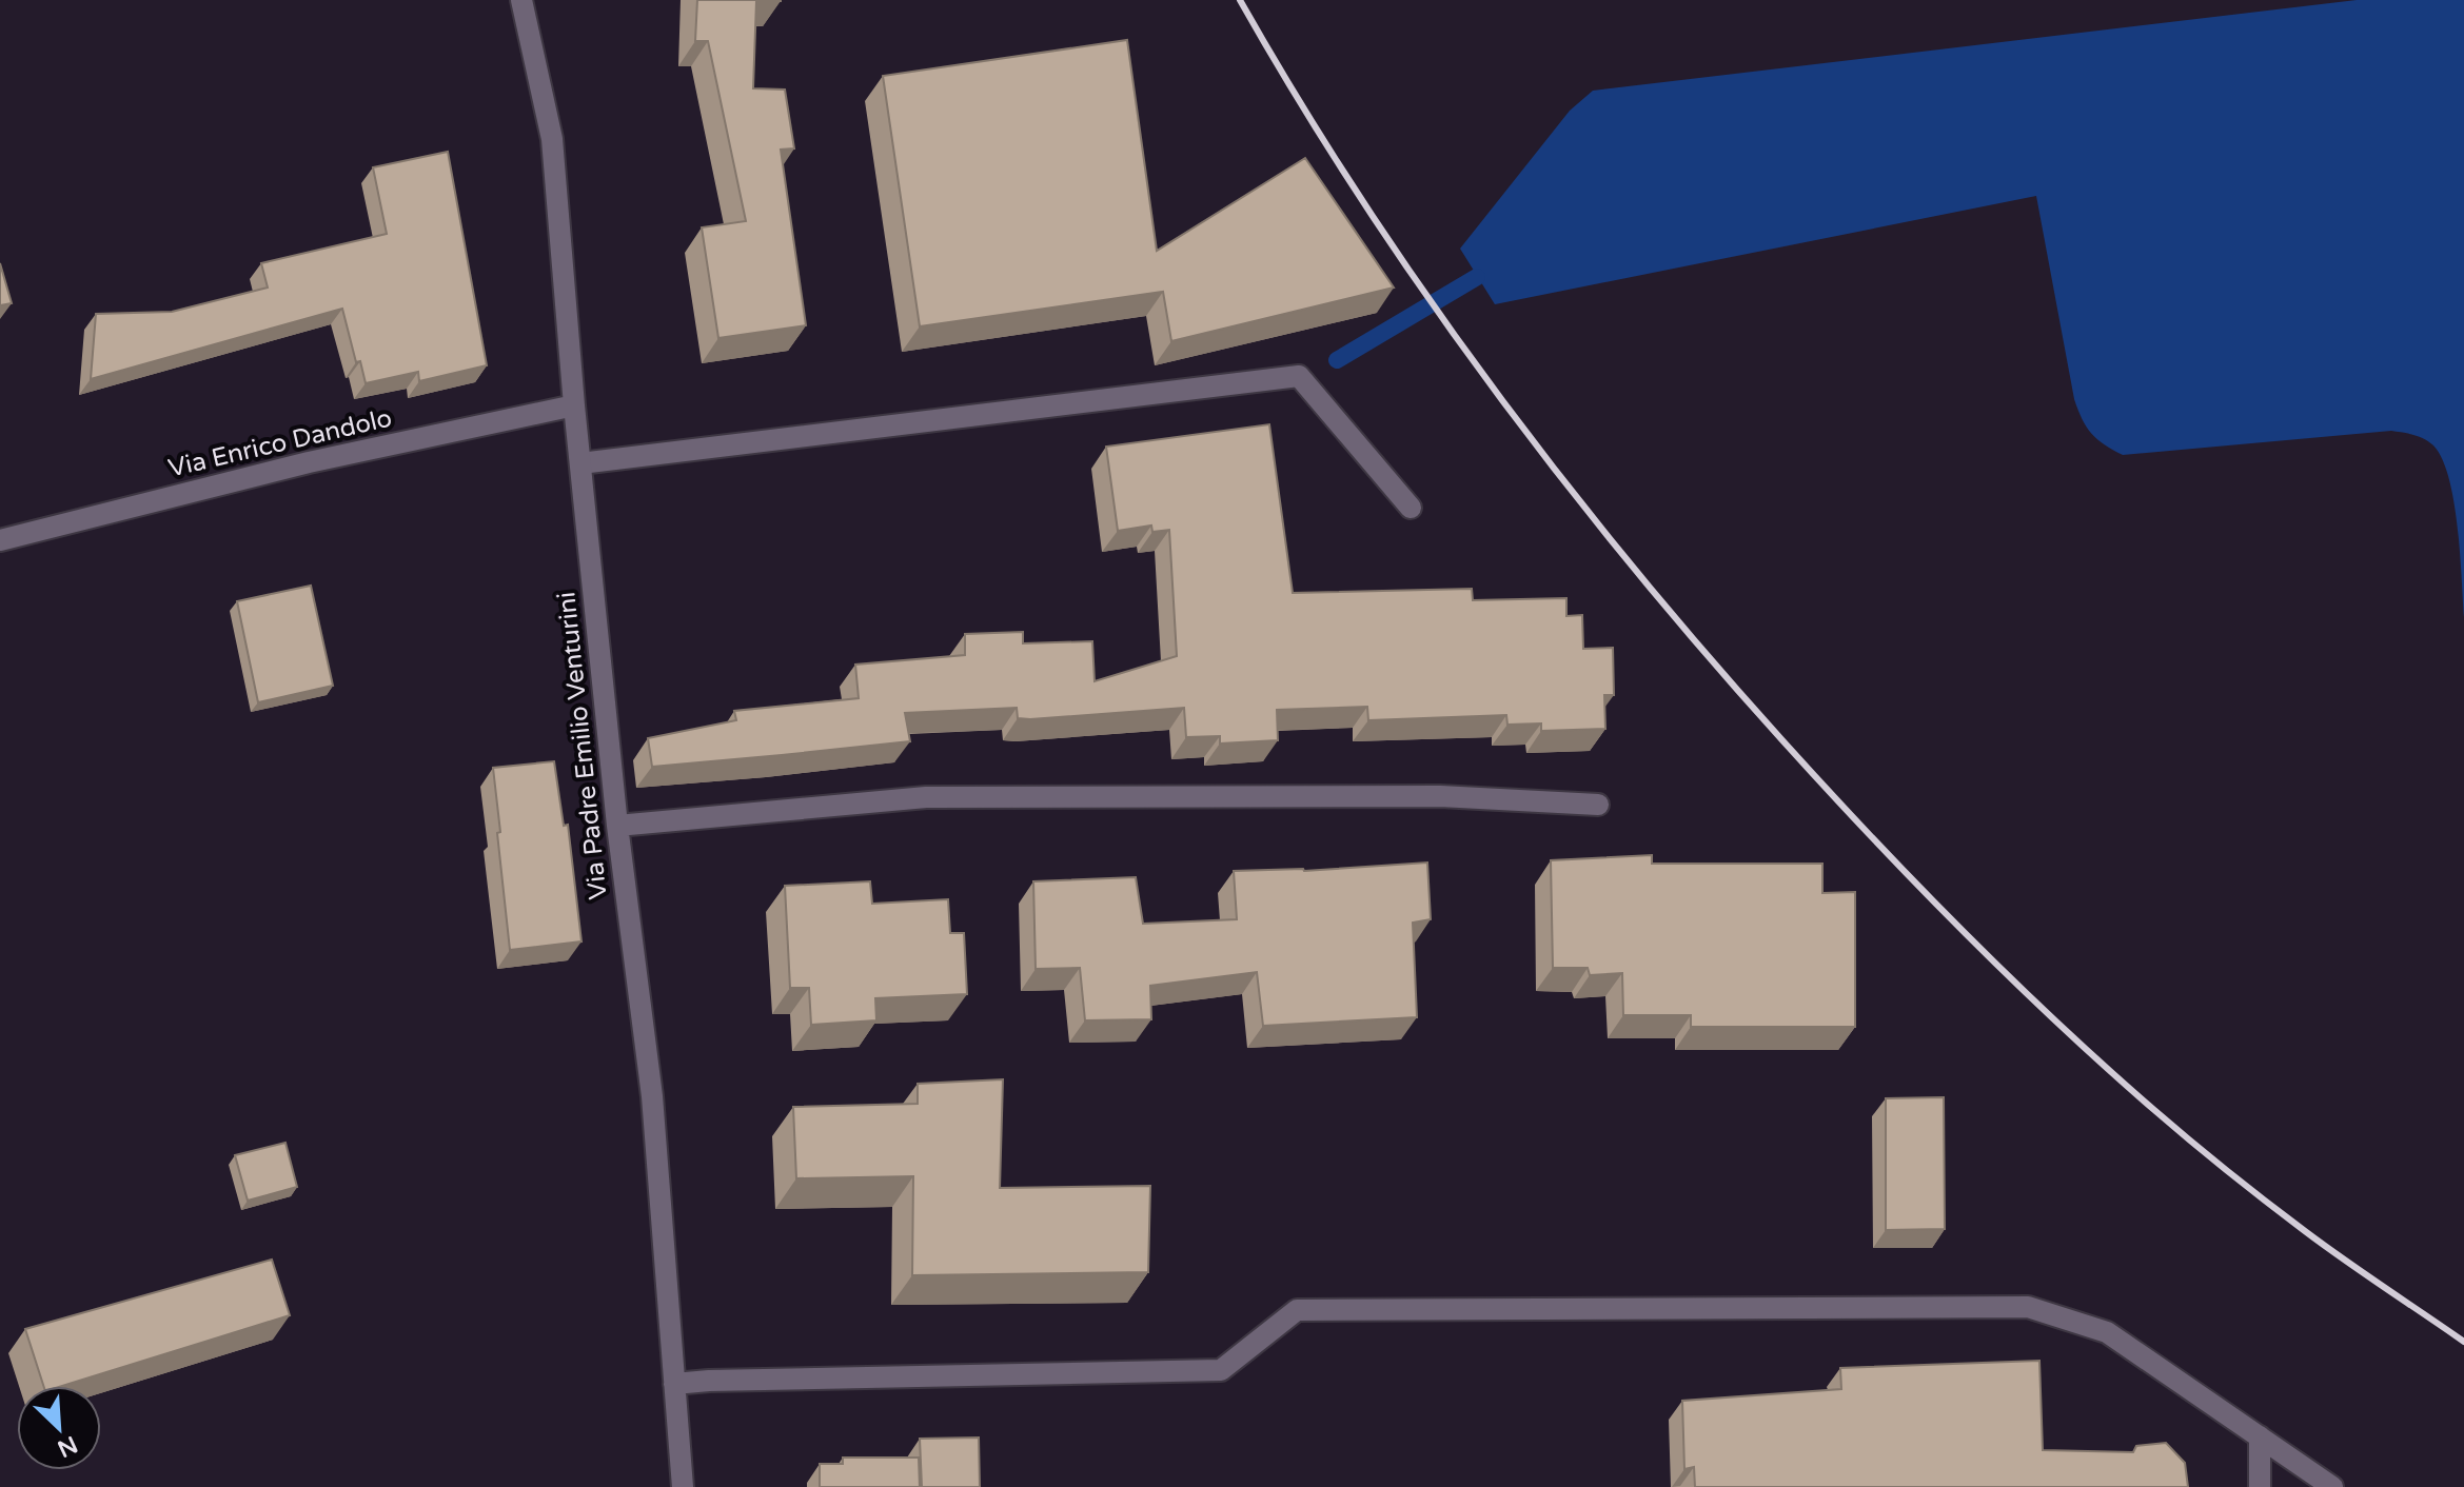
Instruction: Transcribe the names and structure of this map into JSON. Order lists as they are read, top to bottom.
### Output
{
  "streets": {
    "street": ["Via Enrico Dandolo", "Via Padre Emilio Venturini"]
  },
  "crossings": [
    ["Via Enrico Dandolo", "Via Padre Emilio Venturini"]
  ],
  "north": "bottom right"
}
